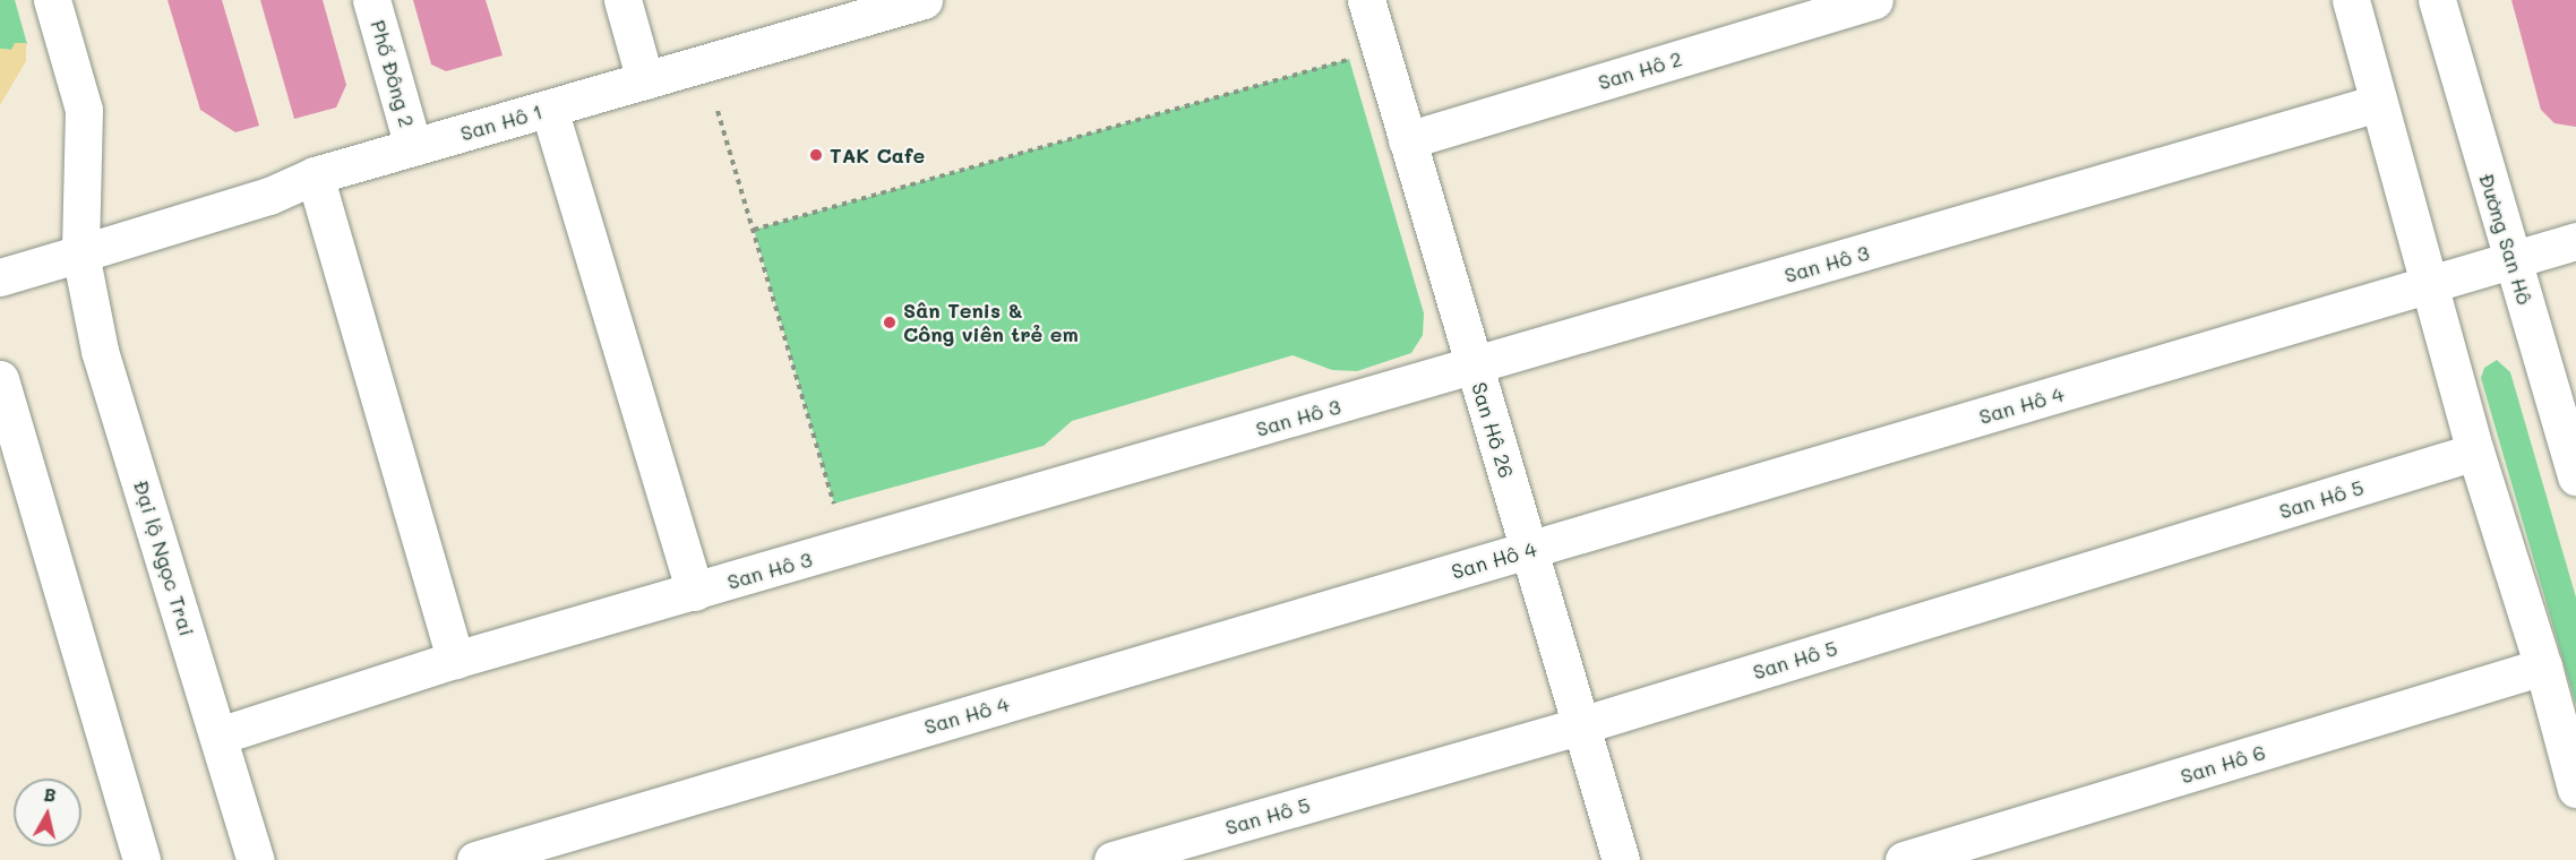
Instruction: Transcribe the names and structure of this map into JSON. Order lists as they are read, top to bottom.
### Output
{
  "streets": {
    "street": [
      "San Hô 2",
      "Phố Đông 2",
      "San Hô 1",
      "Đường San Hô",
      "San Hô 3",
      "San Hô 4",
      "San Hô 26",
      "San Hô 5",
      "Đại lộ Ngọc Trai",
      "San Hô 6"
    ]
  },
  "crossings": [
    ["San Hô 2", "San Hô 26"],
    ["Phố Đông 2", "San Hô 1"],
    ["San Hô 1", "Đại lộ Ngọc Trai"],
    ["Đường San Hô", "San Hô 4"],
    ["San Hô 3", "San Hô 26"],
    ["San Hô 3", "Đại lộ Ngọc Trai"],
    ["San Hô 4", "San Hô 26"],
    ["San Hô 26", "San Hô 5"]
  ],
  "places": ["TAK Cafe", "Sân Tenis & Công viên trẻ em"],
  "north": "top"
}
